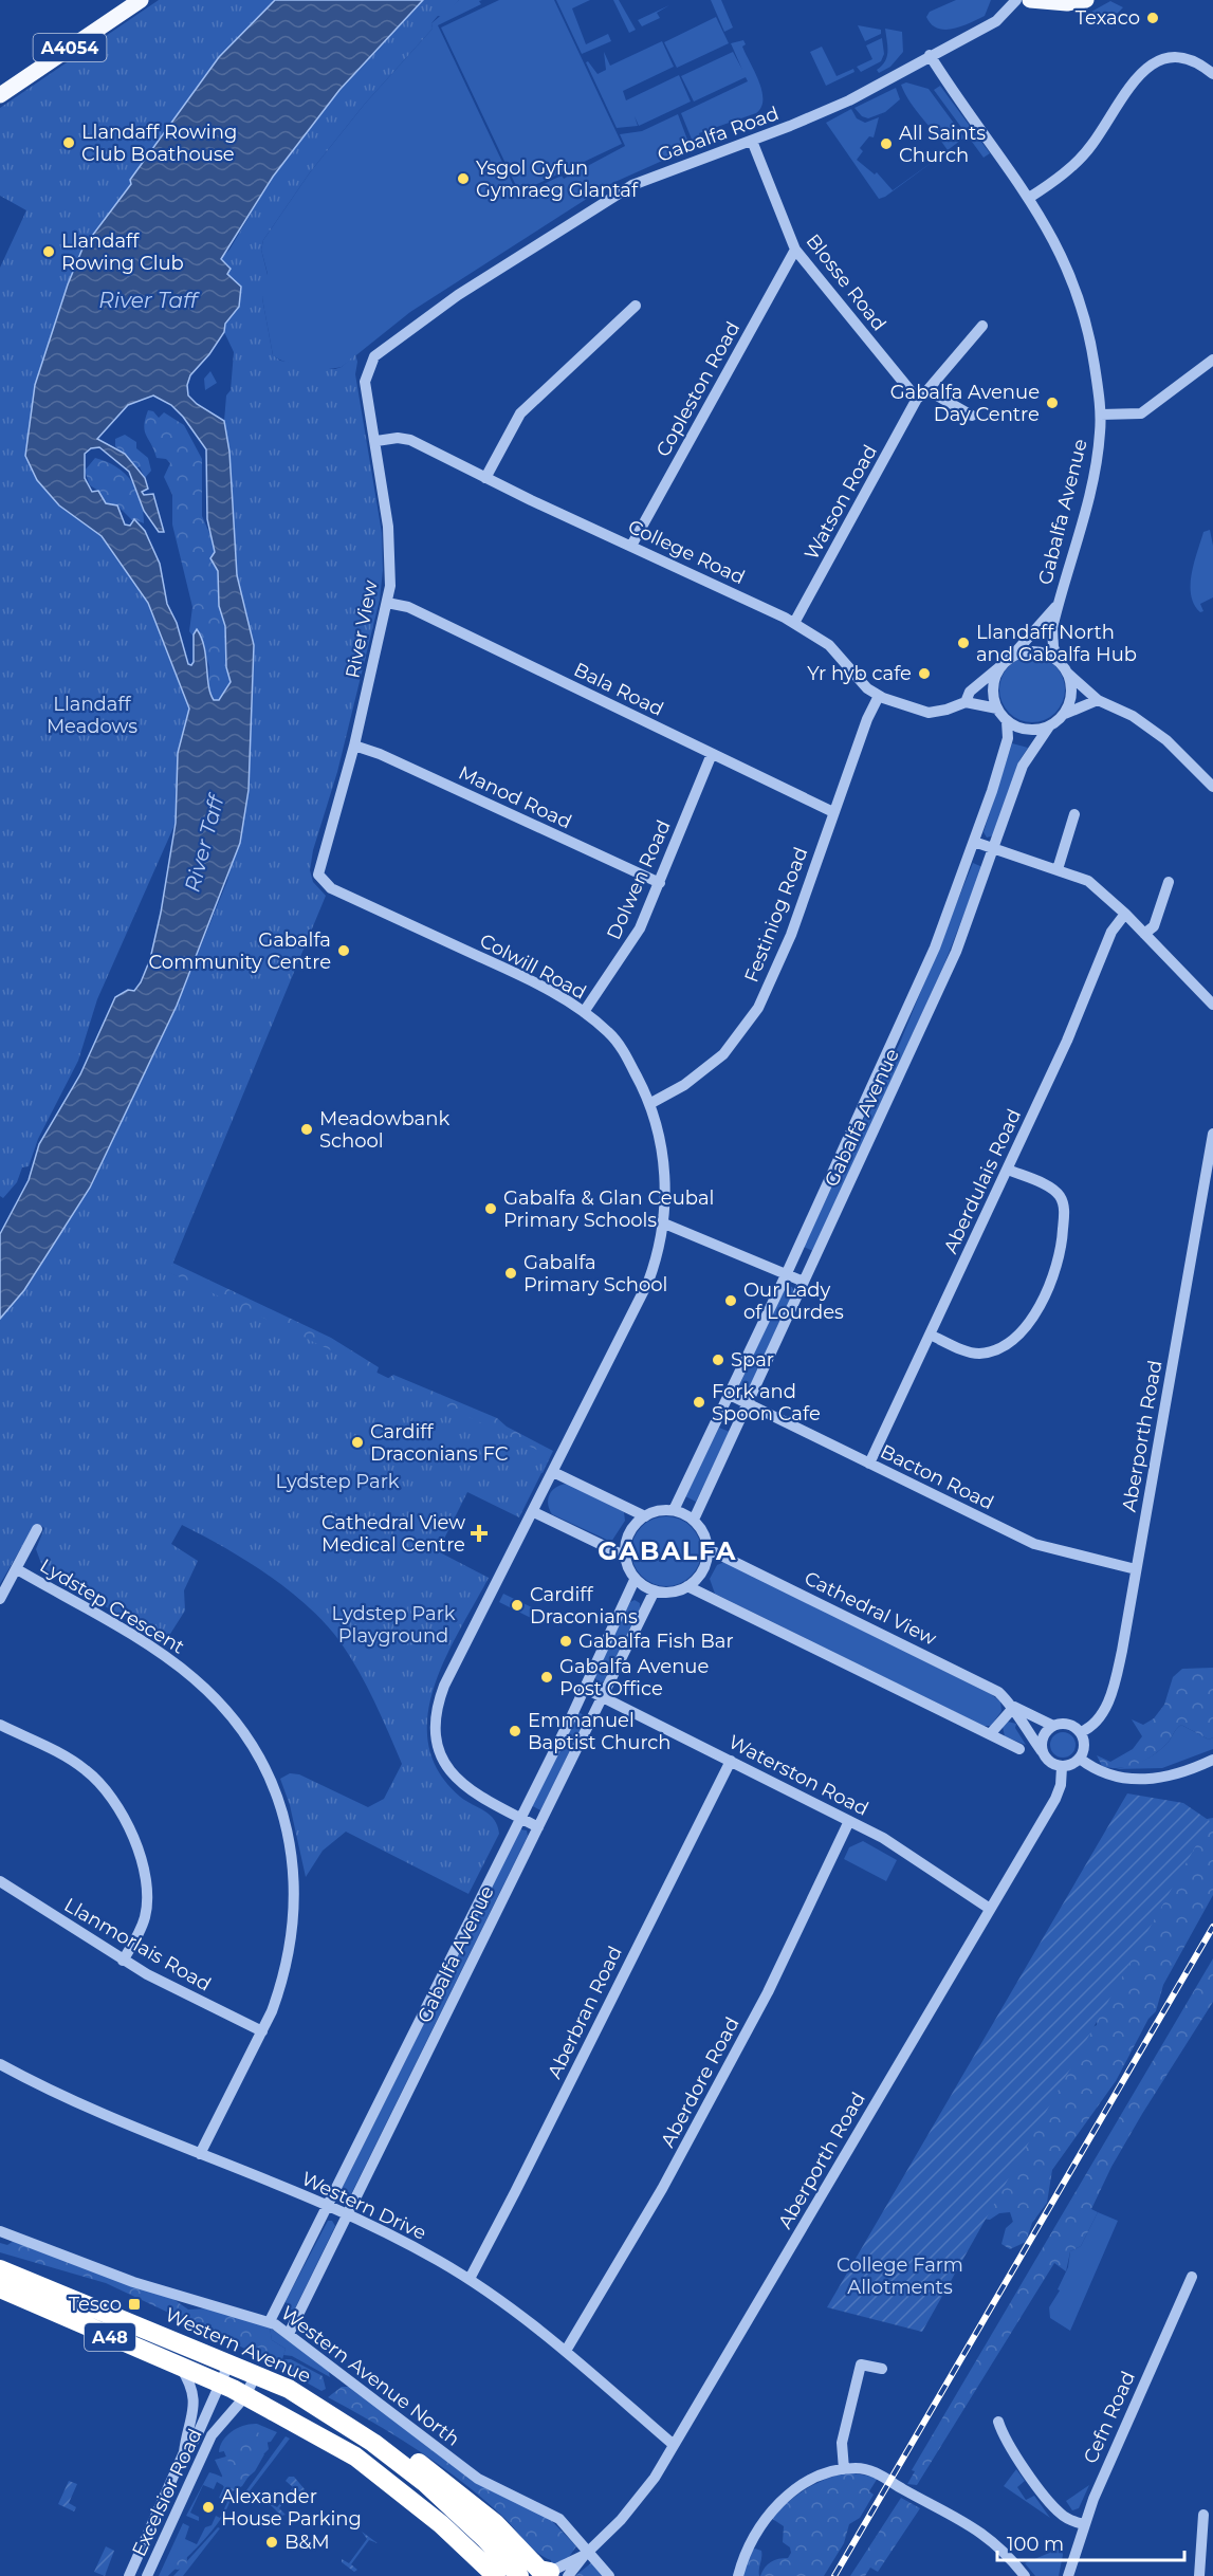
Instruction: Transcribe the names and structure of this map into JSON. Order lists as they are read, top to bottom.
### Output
{
  "streets": {
    "highway": ["A48", "Western Avenue"],
    "main road": ["A4054"],
    "street": [
      "Gabalfa Road",
      "Blosse Road",
      "Copleston Road",
      "Watson Road",
      "Gabalfa Avenue",
      "College Road",
      "River View",
      "Bala Road",
      "Manod Road",
      "Dolwen Road",
      "Festiniog Road",
      "Colwill Road",
      "Aberdulais Road",
      "Aberporth Road",
      "Bacton Road",
      "Lydstep Crescent",
      "Cathedral View",
      "Waterston Road",
      "Llanmorlais Road",
      "Aberbran Road",
      "Aberdore Road",
      "Western Drive",
      "Western Avenue North",
      "Cefn Road",
      "Excelsior Road"
    ]
  },
  "crossings": [
    ["Gabalfa Road", "Blosse Road"],
    ["Gabalfa Road", "Gabalfa Avenue"],
    ["Gabalfa Road", "River View"],
    ["Blosse Road", "Copleston Road"],
    ["Blosse Road", "Watson Road"],
    ["Copleston Road", "College Road"],
    ["Watson Road", "College Road"],
    ["Gabalfa Avenue", "College Road"],
    ["Gabalfa Avenue", "Colwill Road"],
    ["Gabalfa Avenue", "Bacton Road"],
    ["Gabalfa Avenue", "Cathedral View"],
    ["Gabalfa Avenue", "Waterston Road"],
    ["Gabalfa Avenue", "Western Drive"],
    ["Gabalfa Avenue", "Western Avenue North"],
    ["College Road", "River View"],
    ["College Road", "Festiniog Road"],
    ["River View", "Bala Road"],
    ["River View", "Manod Road"],
    ["River View", "Colwill Road"],
    ["Bala Road", "Dolwen Road"],
    ["Bala Road", "Festiniog Road"],
    ["Manod Road", "Dolwen Road"],
    ["Dolwen Road", "Colwill Road"],
    ["Festiniog Road", "Colwill Road"],
    ["Aberdulais Road", "Bacton Road"],
    ["Aberporth Road", "Bacton Road"],
    ["Aberporth Road", "Cathedral View"],
    ["Aberporth Road", "Waterston Road"],
    ["Aberporth Road", "Western Drive"],
    ["Aberporth Road", "Western Avenue North"],
    ["Lydstep Crescent", "Llanmorlais Road"],
    ["Lydstep Crescent", "Western Drive"],
    ["Waterston Road", "Aberbran Road"],
    ["Waterston Road", "Aberdore Road"],
    ["Aberbran Road", "Western Drive"],
    ["Aberdore Road", "Western Drive"],
    ["A48", "Excelsior Road"],
    ["Western Avenue", "Excelsior Road"]
  ],
  "districts": ["GABALFA"],
  "water": ["River Taff"],
  "parks": [
    "Llandaff Meadows",
    "Lydstep Park",
    "Lydstep Park Playground",
    "College Farm Allotments"
  ],
  "places": {
    "other": [
      "Texaco",
      "Llandaff Rowing Club Boathouse",
      "All Saints Church",
      "Ysgol Gyfun Gymraeg Glantaf",
      "Llandaff Rowing Club",
      "Gabalfa Avenue Day Centre",
      "Llandaff North and Gabalfa Hub",
      "Yr hyb cafe",
      "Gabalfa Community Centre",
      "Meadowbank School",
      "Gabalfa & Glan Ceubal Primary Schools",
      "Gabalfa Primary School",
      "Our Lady of Lourdes",
      "Spar",
      "Fork and Spoon Cafe",
      "Cardiff Draconians FC",
      "Cardiff Draconians",
      "Gabalfa Fish Bar",
      "Gabalfa Avenue Post Office",
      "Emmanuel Baptist Church",
      "Alexander House Parking",
      "B&M"
    ],
    "health": ["Cathedral View Medical Centre"],
    "transit": ["Tesco"]
  },
  "scale_bar": "100 m"
}
